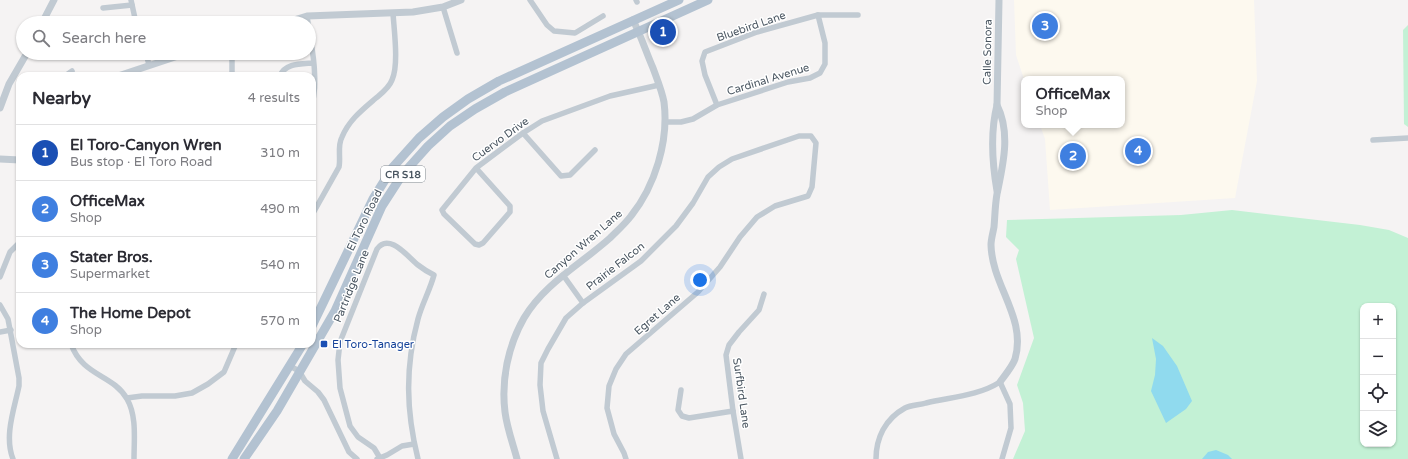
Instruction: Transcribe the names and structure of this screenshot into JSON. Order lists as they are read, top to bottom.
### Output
{
  "streets": {
    "main road": ["CR S18", "El Toro Road"],
    "street": [
      "Bluebird Lane",
      "Calle Sonora",
      "Cardinal Avenue",
      "Cuervo Drive",
      "Canyon Wren Lane",
      "Prairie Falcon",
      "Partridge Lane",
      "Egret Lane",
      "Surfbird Lane"
    ]
  },
  "crossings": [
    ["Bluebird Lane", "Cardinal Avenue"],
    ["Cardinal Avenue", "Canyon Wren Lane"],
    ["Cuervo Drive", "Canyon Wren Lane"],
    ["El Toro Road", "Canyon Wren Lane"],
    ["Prairie Falcon", "Egret Lane"]
  ],
  "places": {
    "transit": ["El Toro-Tanager"]
  },
  "page": {
    "pins": [
      "3",
      "1",
      "4",
      "2"
    ],
    "search": "Search here",
    "heading": ["Nearby", "4 results"],
    "popup": ["OfficeMax", "Shop"],
    "list": [
      {
        "mark": "1",
        "name": "El Toro-Canyon Wren",
        "note": "Bus stop · El Toro Road",
        "value": "310 m"
      },
      {
        "mark": "2",
        "name": "OfficeMax",
        "note": "Shop",
        "value": "490 m"
      },
      {
        "mark": "3",
        "name": "Stater Bros.",
        "note": "Supermarket",
        "value": "540 m"
      },
      {
        "mark": "4",
        "name": "The Home Depot",
        "note": "Shop",
        "value": "570 m"
      }
    ],
    "map_buttons": ["+", "−"]
  }
}
